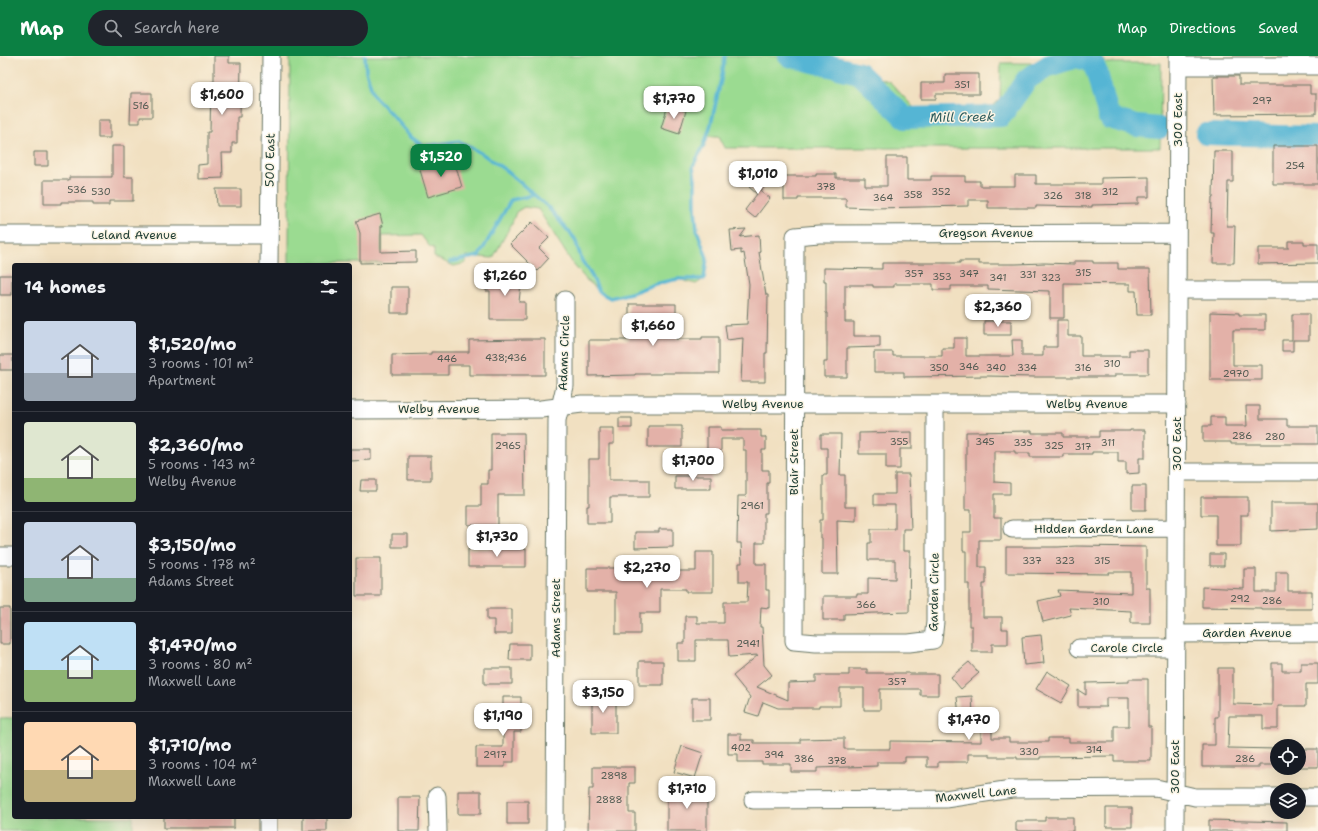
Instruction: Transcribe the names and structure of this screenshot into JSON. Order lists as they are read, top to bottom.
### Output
{
  "streets": {
    "street": [
      "300 East",
      "500 East",
      "Gregson Avenue",
      "Leland Avenue",
      "Adams Circle",
      "Welby Avenue",
      "Blair Street",
      "Hidden Garden Lane",
      "Garden Circle",
      "Adams Street",
      "Garden Avenue",
      "Carole Circle",
      "Maxwell Lane"
    ]
  },
  "crossings": [
    ["300 East", "Gregson Avenue"],
    ["300 East", "Welby Avenue"],
    ["300 East", "Hidden Garden Lane"],
    ["300 East", "Garden Avenue"],
    ["300 East", "Carole Circle"],
    ["300 East", "Maxwell Lane"],
    ["500 East", "Leland Avenue"],
    ["Gregson Avenue", "Blair Street"],
    ["Adams Circle", "Welby Avenue"],
    ["Adams Circle", "Adams Street"],
    ["Welby Avenue", "Blair Street"],
    ["Welby Avenue", "Garden Circle"],
    ["Welby Avenue", "Adams Street"],
    ["Blair Street", "Garden Circle"],
    ["Garden Avenue", "Carole Circle"]
  ],
  "water": ["Mill Creek"],
  "house_numbers": [
    "351",
    "297",
    "516",
    "254",
    "378",
    "536",
    "530",
    "352",
    "312",
    "358",
    "326",
    "318",
    "364",
    "315",
    "357",
    "347",
    "331",
    "353",
    "341",
    "323",
    "438;436",
    "446",
    "310",
    "346",
    "350",
    "340",
    "334",
    "316",
    "2970",
    "286",
    "280",
    "355",
    "345",
    "335",
    "311",
    "2965",
    "325",
    "317",
    "2961",
    "337",
    "323",
    "315",
    "292",
    "286",
    "310",
    "366",
    "2941",
    "357",
    "402",
    "314",
    "330",
    "2917",
    "394",
    "386",
    "286",
    "378",
    "2898",
    "2888"
  ],
  "page": {
    "header": "Map",
    "search": "Search here",
    "nav": ["Map", "Directions", "Saved"],
    "price": [
      "$1,600",
      "$1,770",
      "$1,520",
      "$1,010",
      "$1,260",
      "$2,360",
      "$1,660",
      "$1,700",
      "$1,730",
      "$2,270",
      "$3,150",
      "$1,190",
      "$1,470",
      "$1,710"
    ],
    "heading": "14 homes",
    "list": [
      {
        "name": "$1,520/mo",
        "note": "3 rooms · 101 m² · Apartment"
      },
      {
        "name": "$2,360/mo",
        "note": "5 rooms · 143 m² · Welby Avenue"
      },
      {
        "name": "$3,150/mo",
        "note": "5 rooms · 178 m² · Adams Street"
      },
      {
        "name": "$1,470/mo",
        "note": "3 rooms · 80 m² · Maxwell Lane"
      },
      {
        "name": "$1,710/mo",
        "note": "3 rooms · 104 m² · Maxwell Lane"
      }
    ]
  }
}
